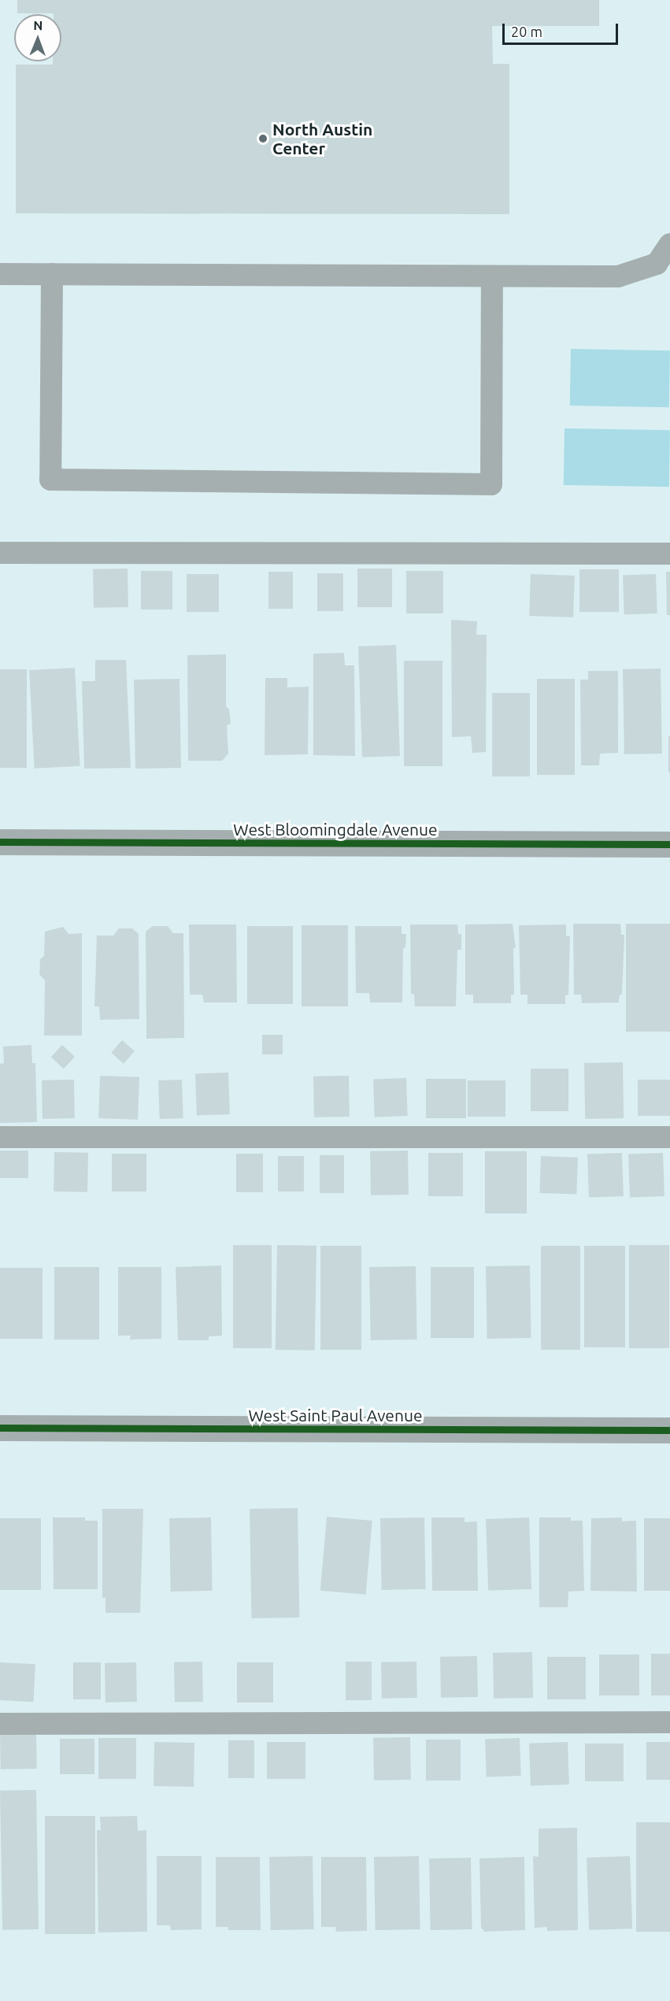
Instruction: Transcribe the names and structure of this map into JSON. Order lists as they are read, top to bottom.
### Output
{
  "streets": {
    "street": ["West Bloomingdale Avenue", "West Saint Paul Avenue"]
  },
  "places": ["North Austin Center"],
  "scale_bar": "20 m",
  "north": "top"
}
